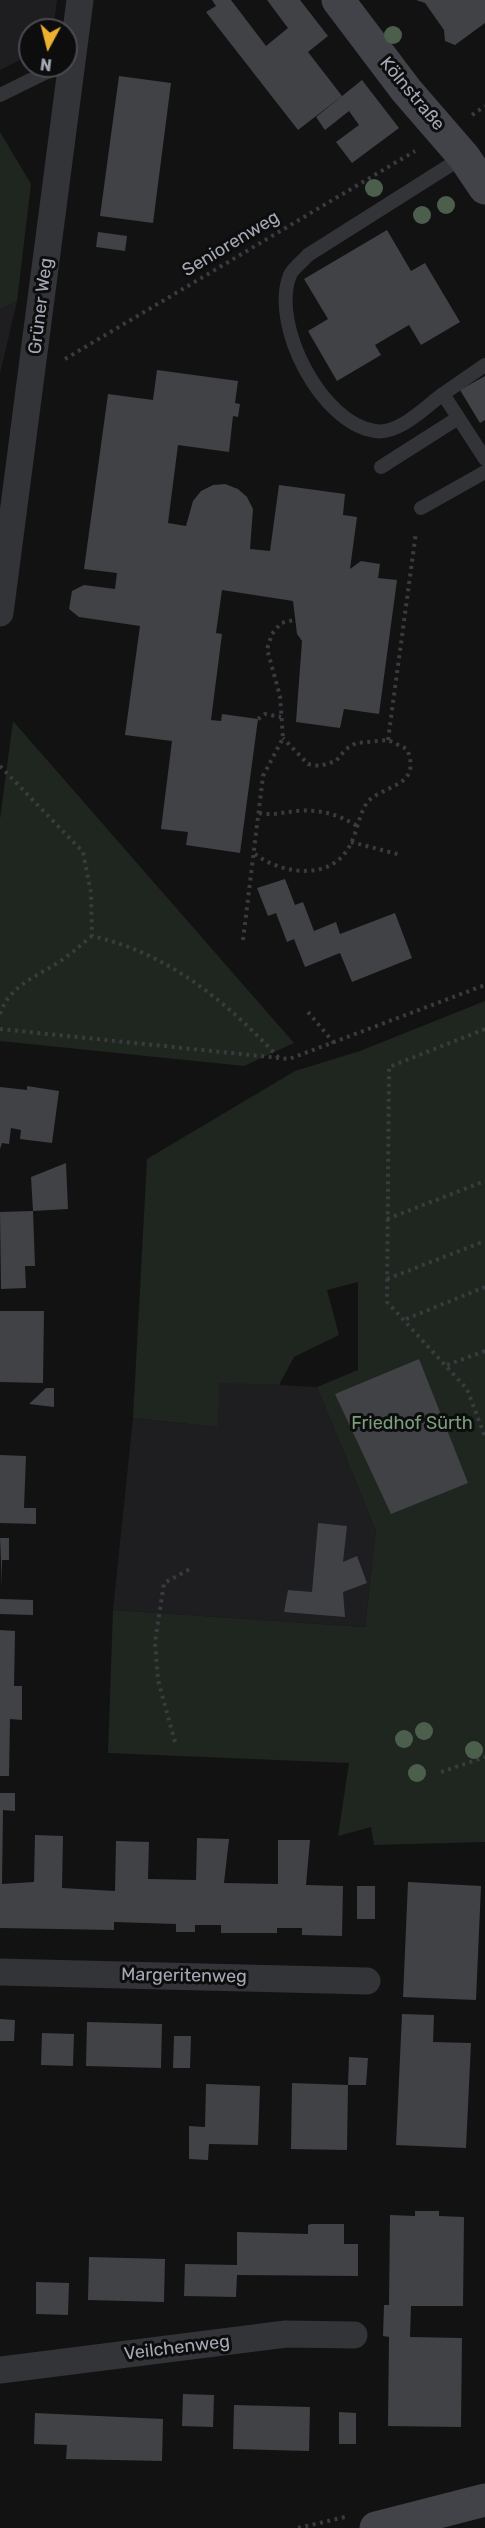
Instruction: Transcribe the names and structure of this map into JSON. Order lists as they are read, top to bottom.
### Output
{
  "streets": {
    "street": [
      "Kölnstraße",
      "Grüner Weg",
      "Margeritenweg",
      "Veilchenweg"
    ],
    "path": ["Seniorenweg"]
  },
  "crossings": [
    ["Kölnstraße", "Seniorenweg"],
    ["Seniorenweg", "Grüner Weg"]
  ],
  "parks": ["Friedhof Sürth"],
  "north": "bottom"
}
